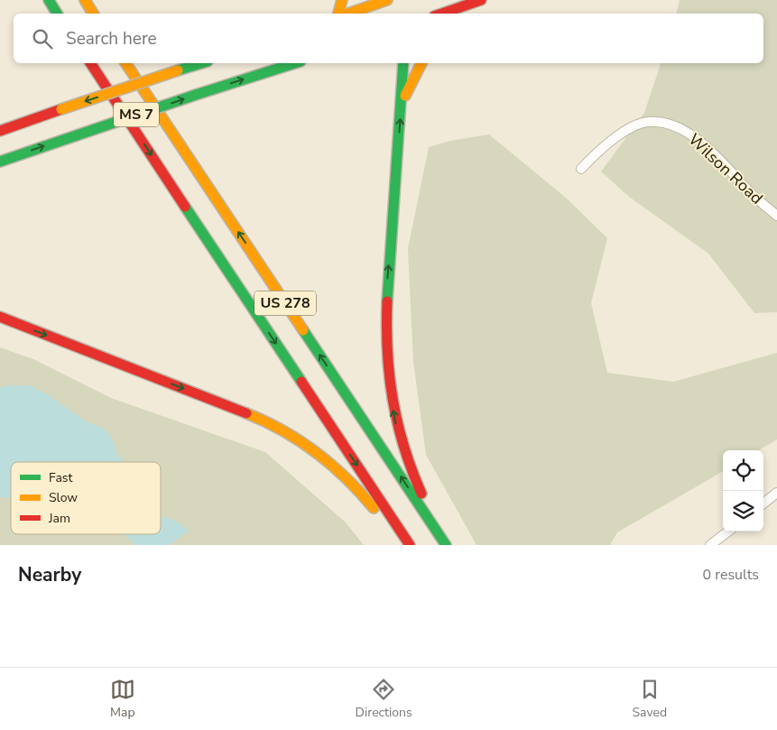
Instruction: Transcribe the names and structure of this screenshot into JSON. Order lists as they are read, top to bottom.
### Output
{
  "streets": {
    "highway": ["MS 7", "US 278"],
    "street": ["Wilson Road"]
  },
  "legend": ["Fast", "Slow", "Jam"],
  "page": {
    "search": "Search here",
    "heading": ["Nearby", "0 results"],
    "nav": ["Map", "Directions", "Saved"]
  }
}
